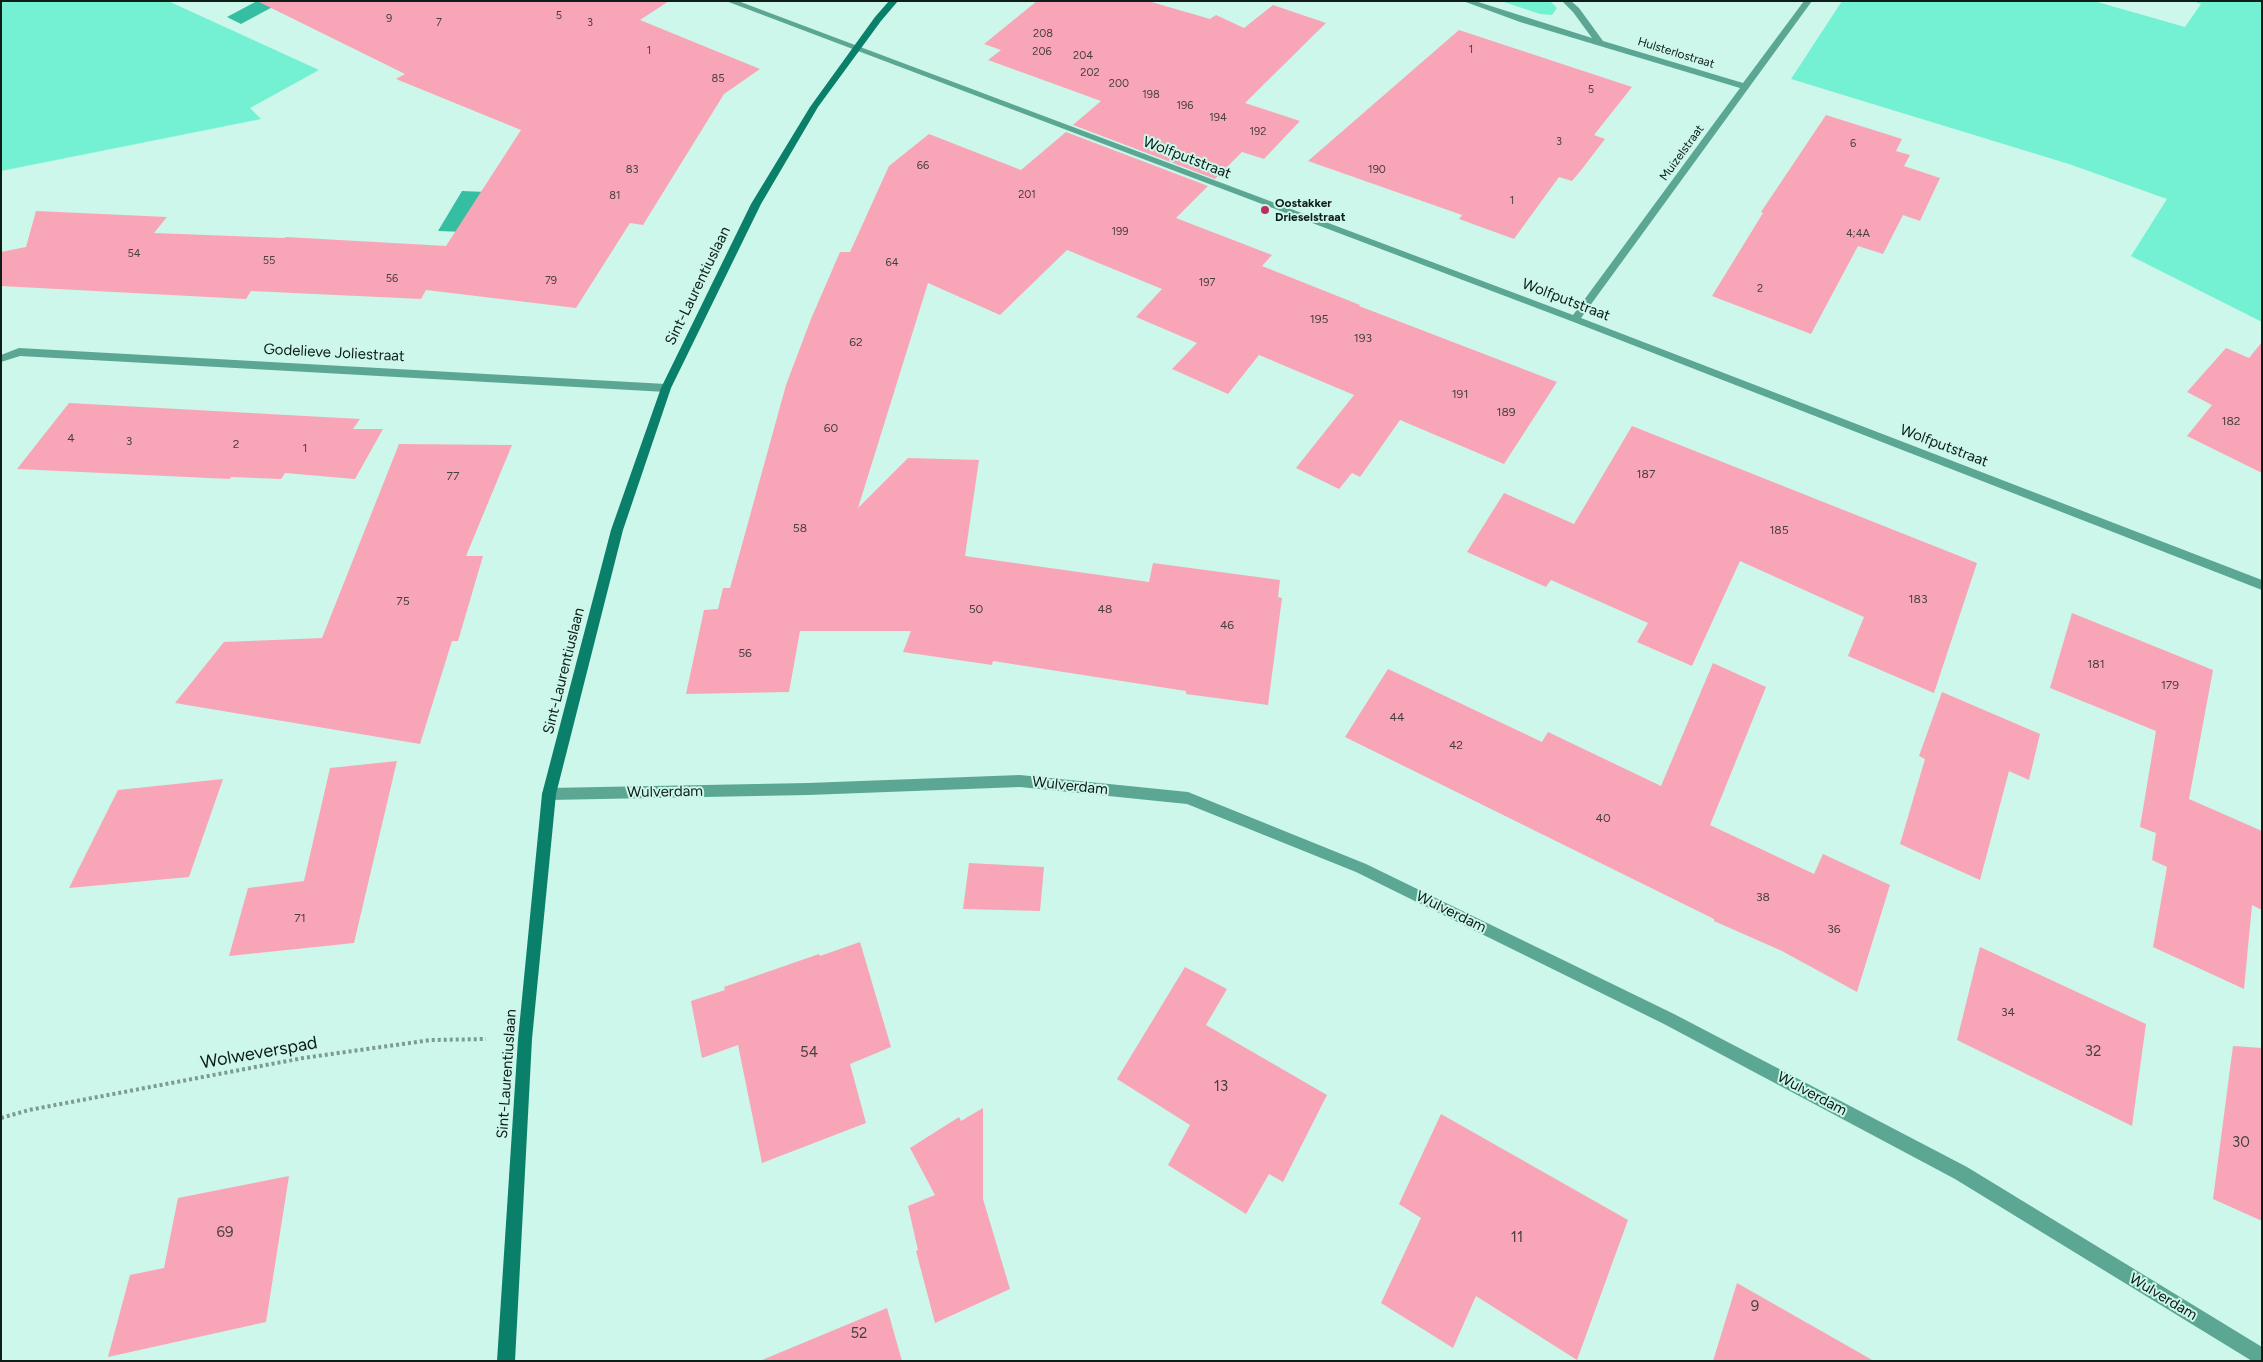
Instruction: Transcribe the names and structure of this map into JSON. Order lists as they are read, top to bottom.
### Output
{
  "streets": {
    "street": [
      "Hulsterlostraat",
      "Muizelstraat",
      "Wolfputstraat",
      "Sint-Laurentiuslaan",
      "Godelieve Joliestraat",
      "Wulverdam"
    ],
    "path": ["Wolweverspad"]
  },
  "crossings": [
    ["Hulsterlostraat", "Muizelstraat"],
    ["Muizelstraat", "Wolfputstraat"],
    ["Wolfputstraat", "Sint-Laurentiuslaan"],
    ["Sint-Laurentiuslaan", "Godelieve Joliestraat"],
    ["Sint-Laurentiuslaan", "Wulverdam"],
    ["Sint-Laurentiuslaan", "Wolweverspad"]
  ],
  "places": ["Oostakker Drieselstraat"],
  "house_numbers": [
    "5",
    "9",
    "7",
    "3",
    "208",
    "1",
    "1",
    "206",
    "204",
    "202",
    "85",
    "200",
    "5",
    "198",
    "196",
    "194",
    "192",
    "3",
    "6",
    "66",
    "83",
    "190",
    "201",
    "81",
    "1",
    "199",
    "4;4A",
    "54",
    "55",
    "64",
    "56",
    "79",
    "197",
    "2",
    "195",
    "193",
    "62",
    "191",
    "189",
    "182",
    "60",
    "4",
    "3",
    "2",
    "1",
    "187",
    "77",
    "58",
    "185",
    "183",
    "75",
    "50",
    "48",
    "46",
    "56",
    "181",
    "179",
    "44",
    "42",
    "40",
    "38",
    "71",
    "36",
    "34",
    "32",
    "54",
    "13",
    "30",
    "69",
    "11",
    "9",
    "52"
  ]
}
